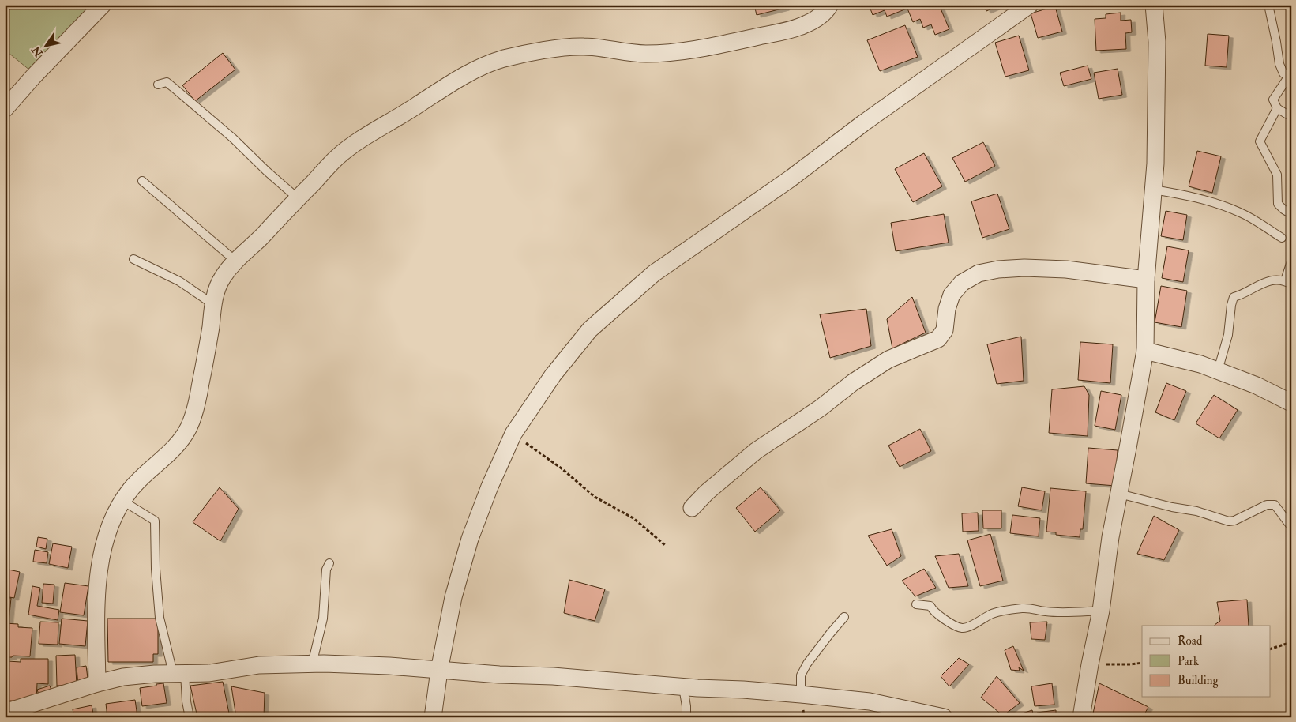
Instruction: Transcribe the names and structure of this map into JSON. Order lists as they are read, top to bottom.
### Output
{
  "legend": ["Road", "Park", "Building"],
  "north": "bottom left"
}
